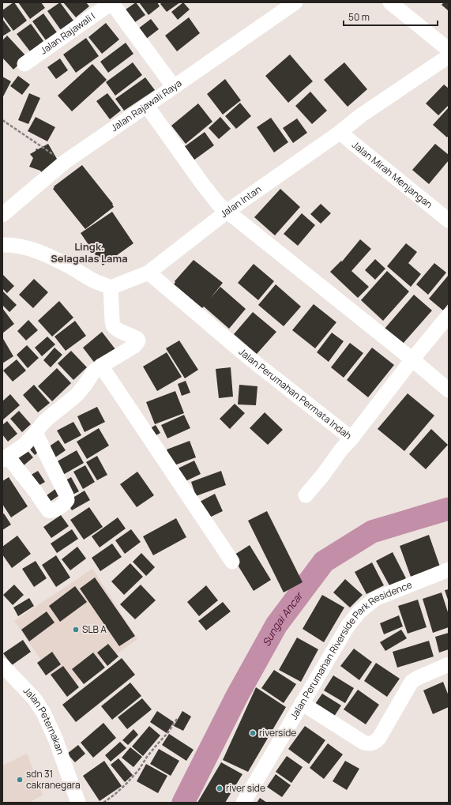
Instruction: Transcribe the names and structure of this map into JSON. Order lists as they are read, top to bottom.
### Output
{
  "streets": {
    "street": [
      "Jalan Rajawali I",
      "Jalan Rajawali Raya",
      "Jalan Mirah Menjangan",
      "Jalan Intan",
      "Jalan Perumahan Permata Indah",
      "Jalan Perumahan Riverside Park Residence",
      "Jalan Peternakan"
    ]
  },
  "crossings": [
    ["Jalan Mirah Menjangan", "Jalan Intan"],
    ["Jalan Intan", "Jalan Perumahan Permata Indah"]
  ],
  "districts": ["Lingk. Selagalas Lama"],
  "water": ["Sungai Ancar"],
  "places": [
    "SLB A",
    "riverside",
    "sdn 31 cakranegara",
    "river side"
  ],
  "scale_bar": "50 m"
}
